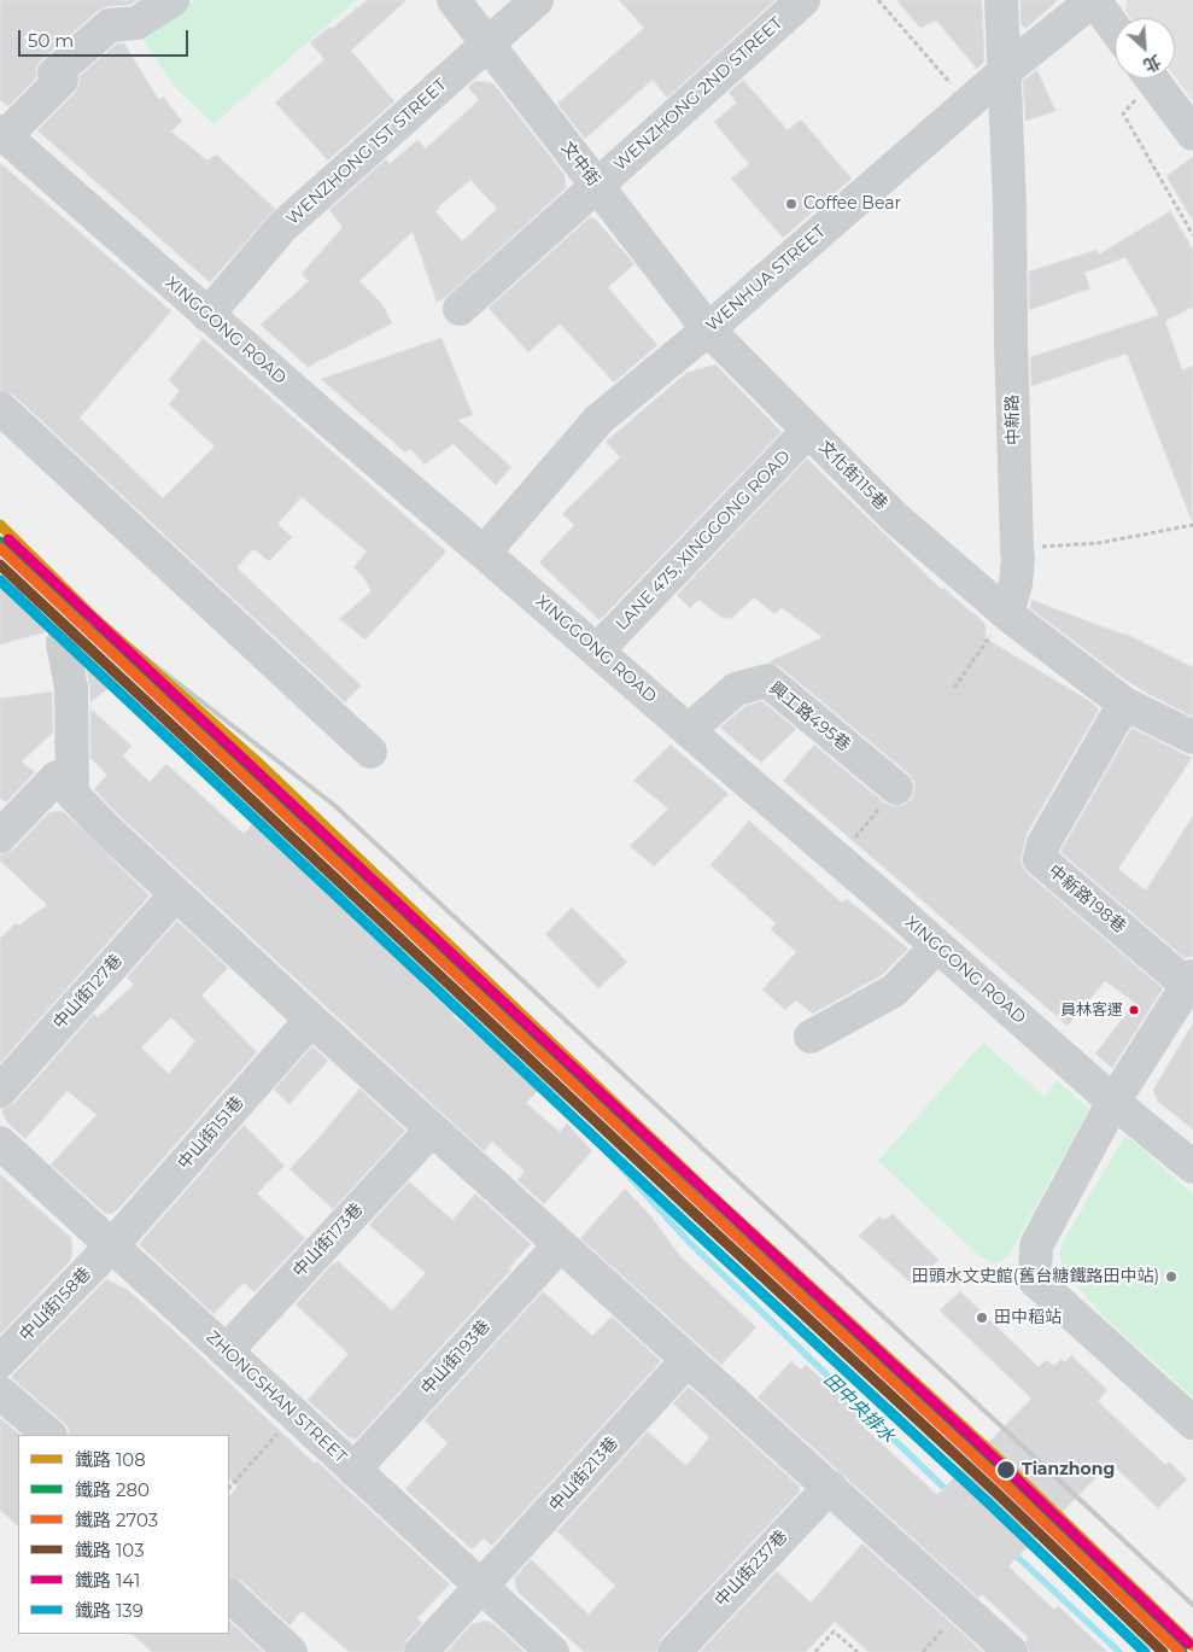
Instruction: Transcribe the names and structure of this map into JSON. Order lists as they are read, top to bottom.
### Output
{
  "streets": {
    "street": [
      "WENZHONG 2ND STREET",
      "WENZHONG 1ST STREET",
      "文中街",
      "WENHUA STREET",
      "XINGGONG ROAD",
      "中新路",
      "文化街115巷",
      "LANE 475, XINGGONG ROAD",
      "興工路495巷",
      "中新路198巷",
      "中山街127巷",
      "中山街151巷",
      "中山街173巷",
      "中山街158巷",
      "中山街193巷",
      "ZHONGSHAN STREET",
      "中山街213巷",
      "中山街237巷"
    ]
  },
  "crossings": [
    ["WENZHONG 2ND STREET", "文中街"],
    ["WENZHONG 1ST STREET", "文中街"],
    ["WENZHONG 1ST STREET", "XINGGONG ROAD"],
    ["文中街", "WENHUA STREET"],
    ["文中街", "文化街115巷"],
    ["WENHUA STREET", "XINGGONG ROAD"],
    ["WENHUA STREET", "中新路"],
    ["WENHUA STREET", "文化街115巷"],
    ["XINGGONG ROAD", "LANE 475, XINGGONG ROAD"],
    ["XINGGONG ROAD", "興工路495巷"],
    ["中新路", "文化街115巷"],
    ["文化街115巷", "LANE 475, XINGGONG ROAD"],
    ["中山街151巷", "中山街158巷"],
    ["中山街151巷", "ZHONGSHAN STREET"],
    ["中山街173巷", "ZHONGSHAN STREET"],
    ["中山街158巷", "ZHONGSHAN STREET"],
    ["中山街193巷", "ZHONGSHAN STREET"],
    ["ZHONGSHAN STREET", "中山街213巷"]
  ],
  "water": ["田中央排水"],
  "places": [
    "Coffee Bear",
    "員林客運",
    "田頭水文史館(舊台糖鐵路田中站)",
    "田中稻站",
    "Tianzhong"
  ],
  "lines": [
    "rail line 108",
    "rail line 141",
    "rail line 280",
    "rail line 2703",
    "rail line 103",
    "rail line 139"
  ],
  "legend": [
    "鐵路 108",
    "鐵路 280",
    "鐵路 2703",
    "鐵路 103",
    "鐵路 141",
    "鐵路 139"
  ],
  "scale_bar": "50 m",
  "north": "bottom right"
}
